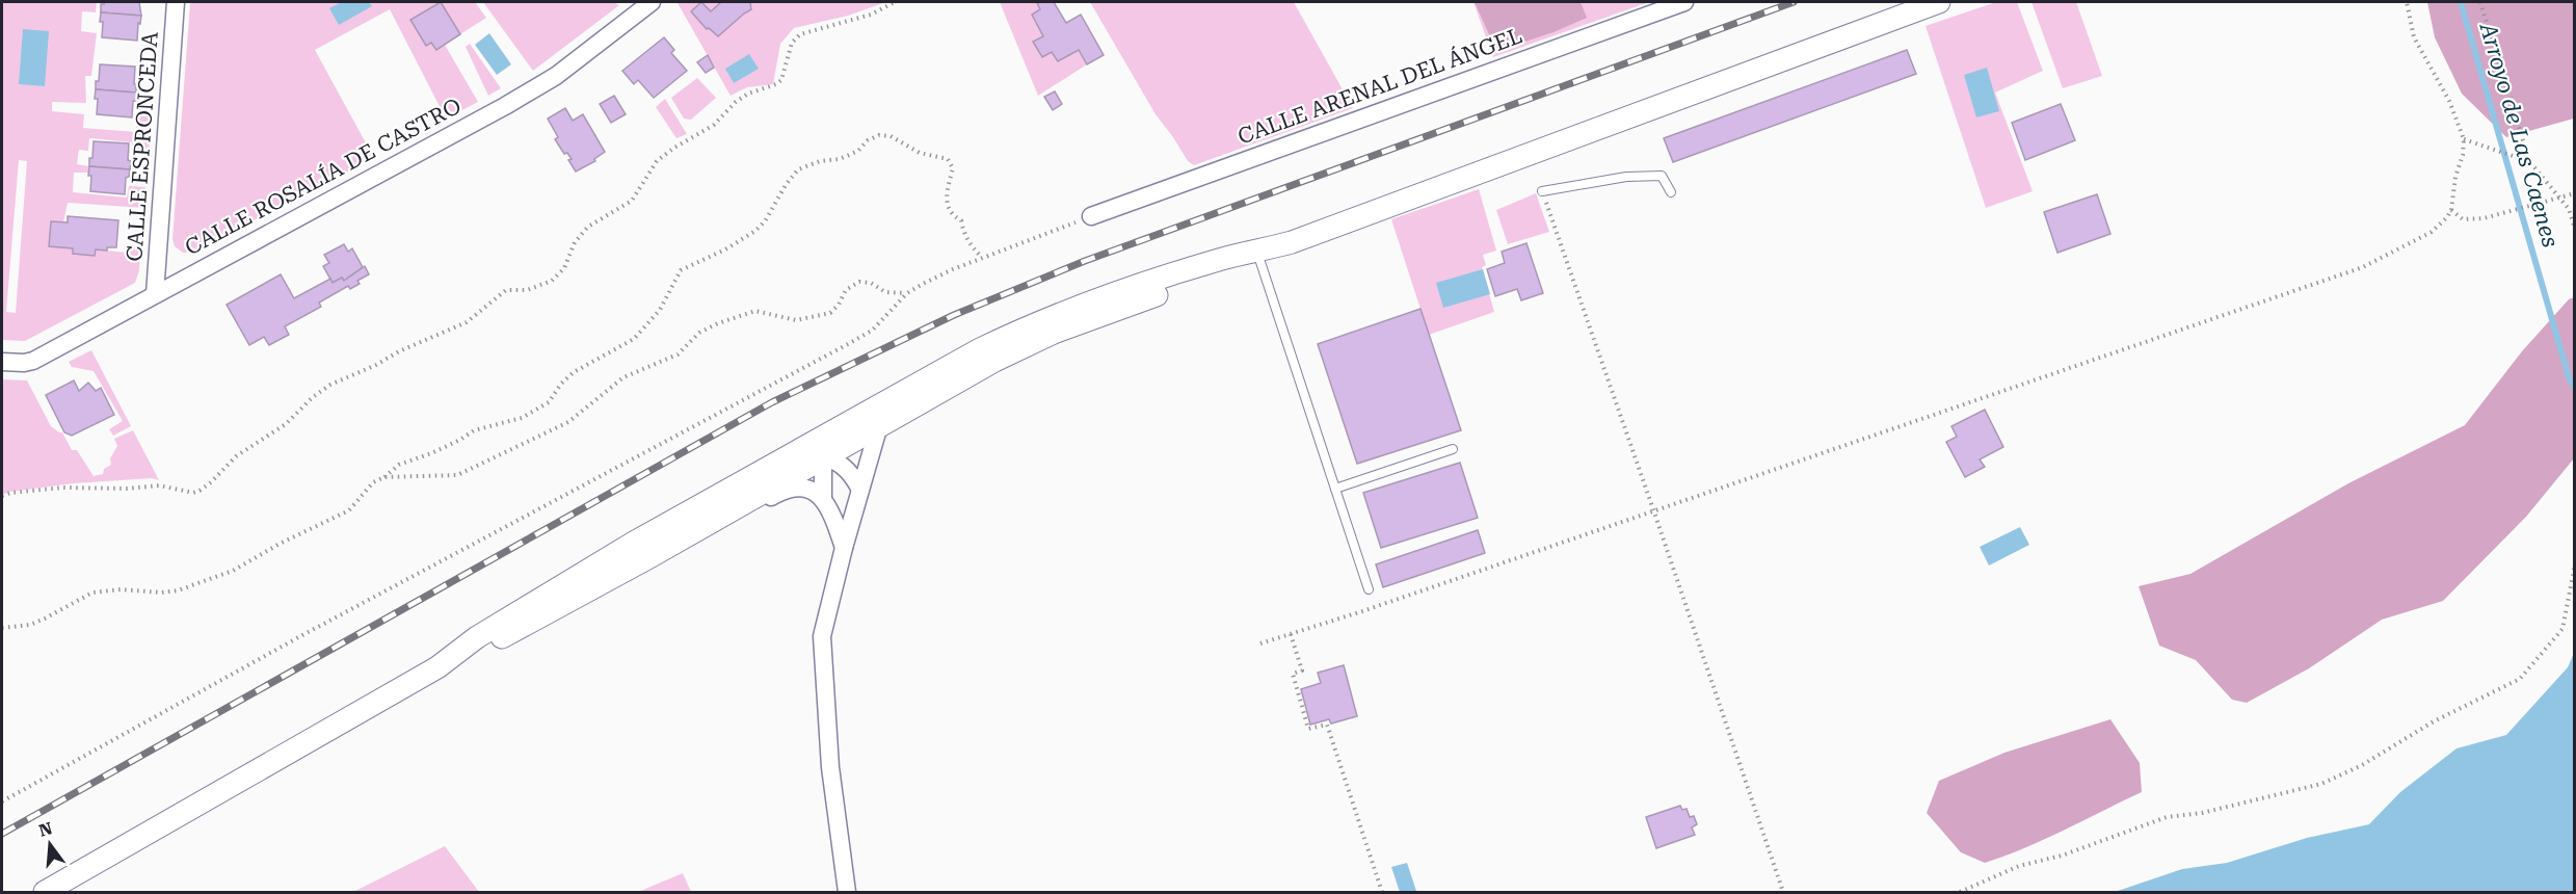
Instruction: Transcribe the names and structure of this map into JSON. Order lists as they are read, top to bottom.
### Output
{
  "streets": {
    "street": ["CALLE ARENAL DEL ÁNGEL", "CALLE ESPRONCEDA", "CALLE ROSALÍA DE CASTRO"]
  },
  "crossings": [
    ["CALLE ESPRONCEDA", "CALLE ROSALÍA DE CASTRO"]
  ],
  "water": ["Arroyo de Las Caenes"],
  "north": "top"
}
